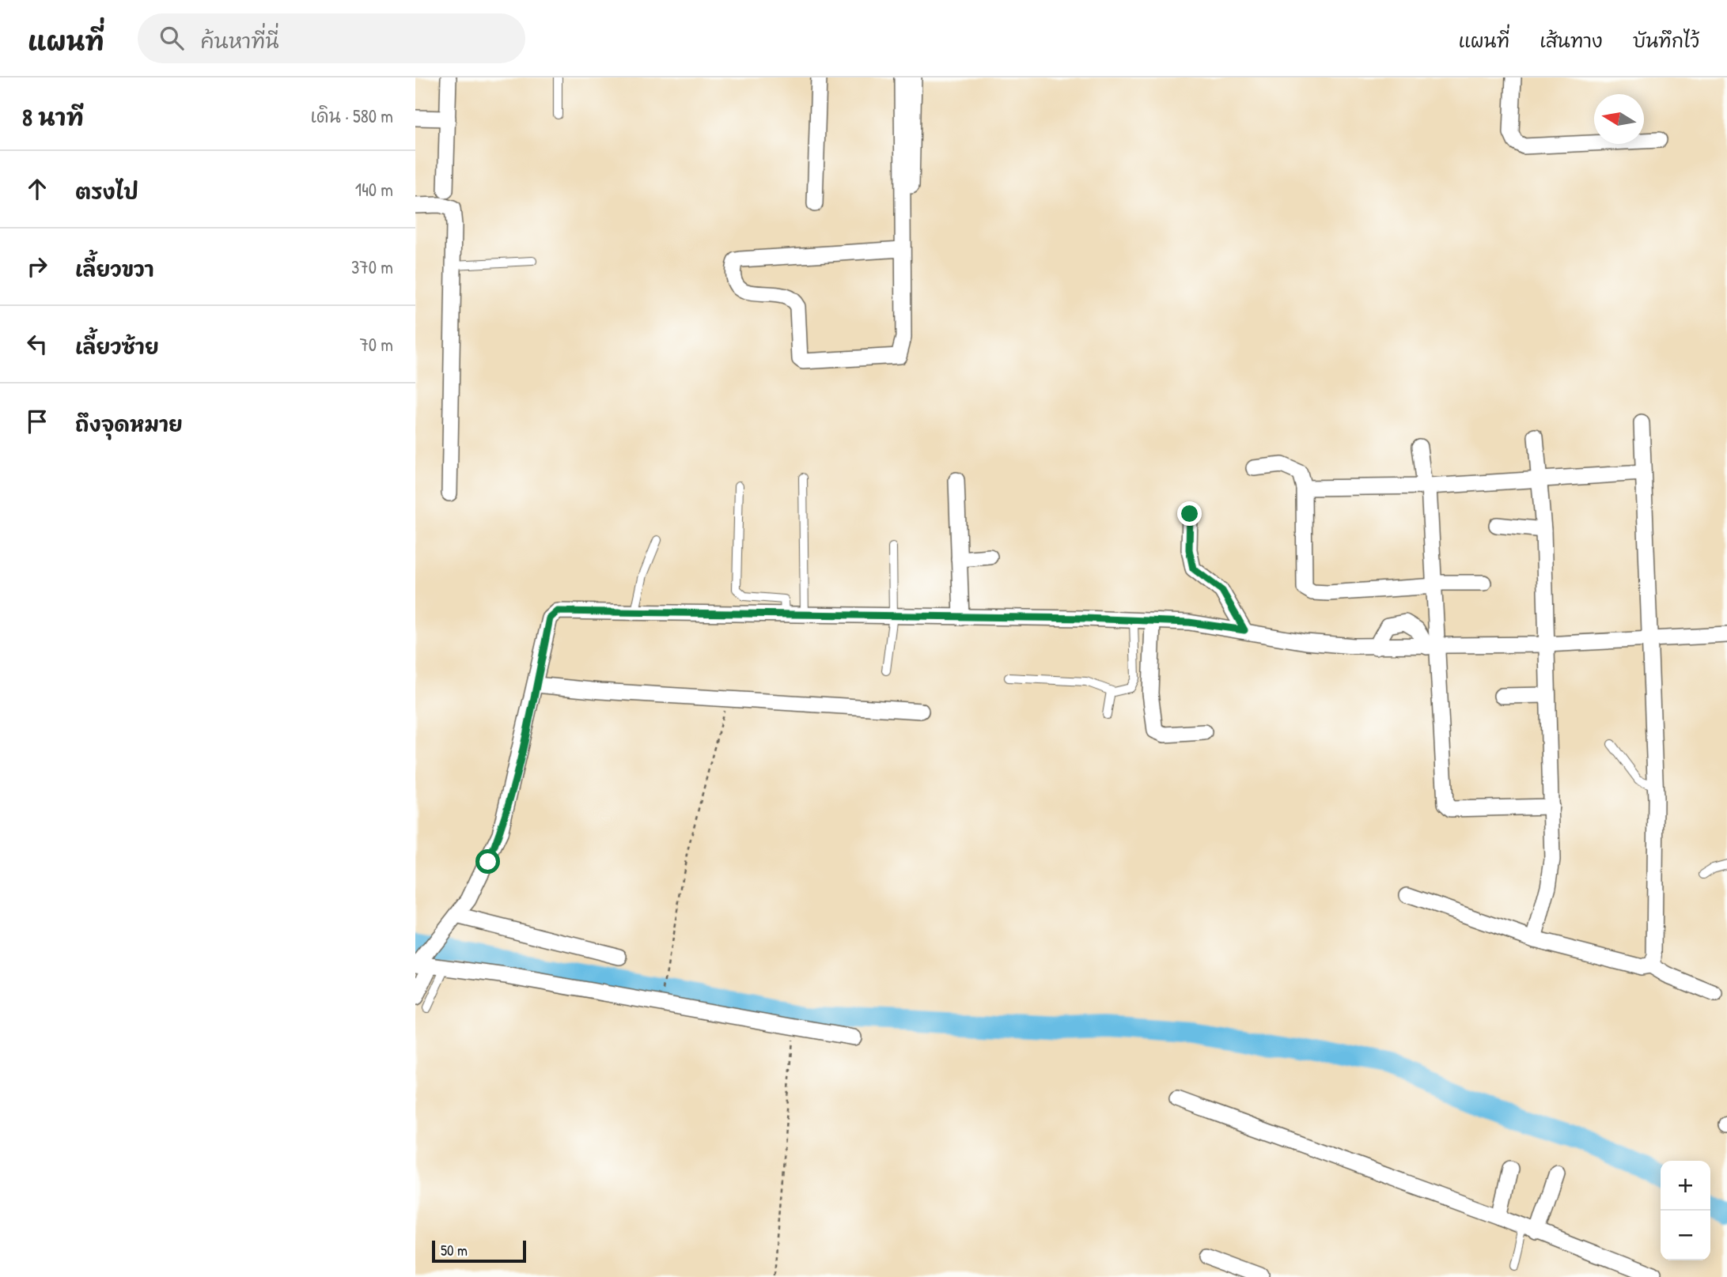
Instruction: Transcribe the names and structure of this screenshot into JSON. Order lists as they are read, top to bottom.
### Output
{
  "scale_bar": "50 m",
  "north": "left",
  "page": {
    "header": "แผนที่",
    "search": "ค้นหาที่นี่",
    "nav": ["แผนที่", "เส้นทาง", "บันทึกไว้"],
    "heading": ["8 นาที", "เดิน · 580 m"],
    "list": [
      ["ตรงไป", "140 m"],
      ["เลี้ยวขวา", "370 m"],
      ["เลี้ยวซ้าย", "70 m"],
      "ถึงจุดหมาย"
    ],
    "map_buttons": ["+", "−"],
    "scale": "50 m"
  }
}
